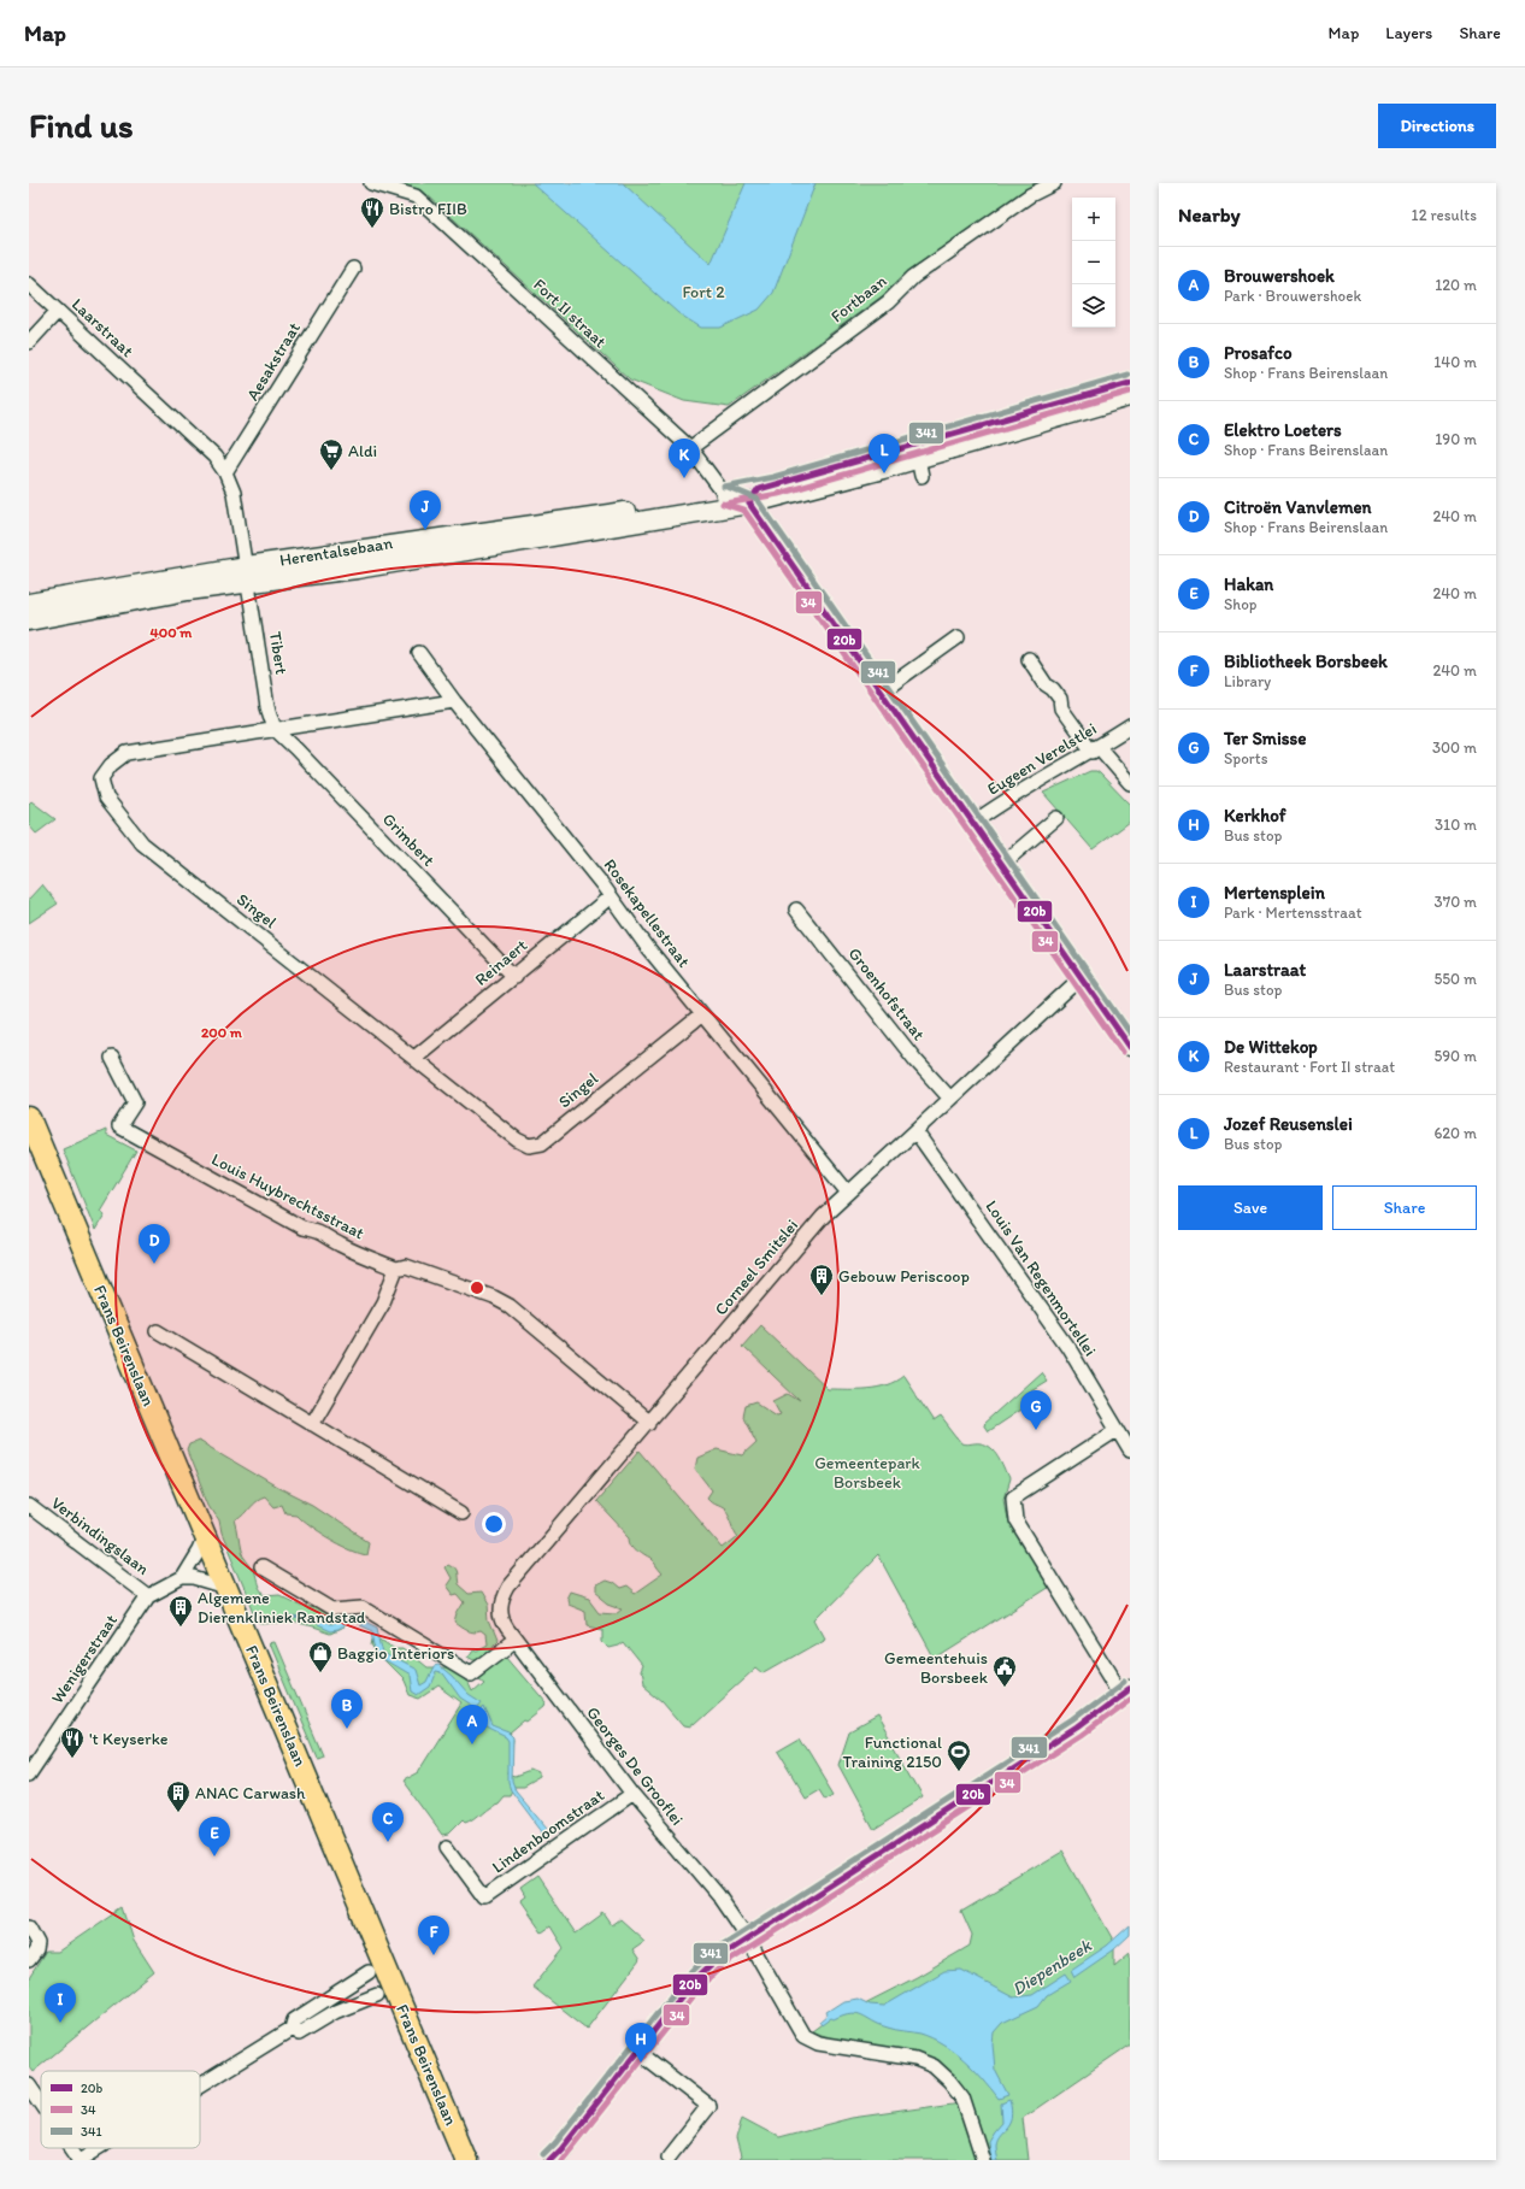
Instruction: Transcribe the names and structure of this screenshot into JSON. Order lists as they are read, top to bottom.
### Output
{
  "streets": {
    "main road": ["Herentalsebaan", "Frans Beirenslaan"],
    "street": [
      "Fortbaan",
      "Fort II straat",
      "Laarstraat",
      "Aesakstraat",
      "Tibert",
      "Eugeen Verelstlei",
      "Grimbert",
      "Singel",
      "Rosekapellestraat",
      "Reinaert",
      "Groenhofstraat",
      "Louis Huybrechtsstraat",
      "Corneel Smitslei",
      "Louis Van Regenmortellei",
      "Verbindingslaan",
      "Wenigerstraat",
      "Georges De Grooflei",
      "Lindenboomstraat"
    ]
  },
  "crossings": [
    ["Fortbaan", "Fort II straat"],
    ["Fort II straat", "Herentalsebaan"],
    ["Laarstraat", "Aesakstraat"],
    ["Laarstraat", "Herentalsebaan"],
    ["Laarstraat", "Tibert"],
    ["Herentalsebaan", "Tibert"],
    ["Tibert", "Grimbert"],
    ["Tibert", "Singel"],
    ["Grimbert", "Singel"],
    ["Grimbert", "Reinaert"],
    ["Singel", "Rosekapellestraat"],
    ["Singel", "Reinaert"],
    ["Rosekapellestraat", "Reinaert"],
    ["Rosekapellestraat", "Corneel Smitslei"],
    ["Groenhofstraat", "Corneel Smitslei"],
    ["Louis Huybrechtsstraat", "Corneel Smitslei"],
    ["Corneel Smitslei", "Louis Van Regenmortellei"],
    ["Corneel Smitslei", "Georges De Grooflei"],
    ["Verbindingslaan", "Wenigerstraat"],
    ["Georges De Grooflei", "Lindenboomstraat"]
  ],
  "water": ["Diepenbeek"],
  "parks": ["Fort 2", "Gemeentepark Borsbeek"],
  "places": {
    "restaurant": ["Bistro FIIB", "'t Keyserke"],
    "supermarket": ["Aldi"],
    "building": ["Gebouw Periscoop", "Algemene Dierenkliniek Randstad", "ANAC Carwash"],
    "shop": ["Baggio Interiors"],
    "public building": ["Gemeentehuis Borsbeek"],
    "sports": ["Functional Training 2150"]
  },
  "lines": ["transit line 341", "transit line 20b", "transit line 34"],
  "legend": ["20b", "34", "341"],
  "page": {
    "header": "Map",
    "nav": ["Map", "Layers", "Share"],
    "buttons": [
      "Directions",
      ["Save", "Share"]
    ],
    "title": "Find us",
    "heading": ["Nearby", "12 results"],
    "map_buttons": ["+", "−"],
    "list": [
      {
        "mark": "A",
        "name": "Brouwershoek",
        "note": "Park · Brouwershoek",
        "value": "120 m"
      },
      {
        "mark": "B",
        "name": "Prosafco",
        "note": "Shop · Frans Beirenslaan",
        "value": "140 m"
      },
      {
        "mark": "C",
        "name": "Elektro Loeters",
        "note": "Shop · Frans Beirenslaan",
        "value": "190 m"
      },
      {
        "mark": "D",
        "name": "Citroën Vanvlemen",
        "note": "Shop · Frans Beirenslaan",
        "value": "240 m"
      },
      {
        "mark": "E",
        "name": "Hakan",
        "note": "Shop",
        "value": "240 m"
      },
      {
        "mark": "F",
        "name": "Bibliotheek Borsbeek",
        "note": "Library",
        "value": "240 m"
      },
      {
        "mark": "G",
        "name": "Ter Smisse",
        "note": "Sports",
        "value": "300 m"
      },
      {
        "mark": "H",
        "name": "Kerkhof",
        "note": "Bus stop",
        "value": "310 m"
      },
      {
        "mark": "I",
        "name": "Mertensplein",
        "note": "Park · Mertensstraat",
        "value": "370 m"
      },
      {
        "mark": "J",
        "name": "Laarstraat",
        "note": "Bus stop",
        "value": "550 m"
      },
      {
        "mark": "K",
        "name": "De Wittekop",
        "note": "Restaurant · Fort II straat",
        "value": "590 m"
      },
      {
        "mark": "L",
        "name": "Jozef Reusenslei",
        "note": "Bus stop",
        "value": "620 m"
      }
    ],
    "pins": [
      "L",
      "K",
      "J",
      "D",
      "G",
      "B",
      "A",
      "C",
      "E",
      "F",
      "I",
      "H"
    ]
  },
  "rings": ["400 m", "200 m"]
}
